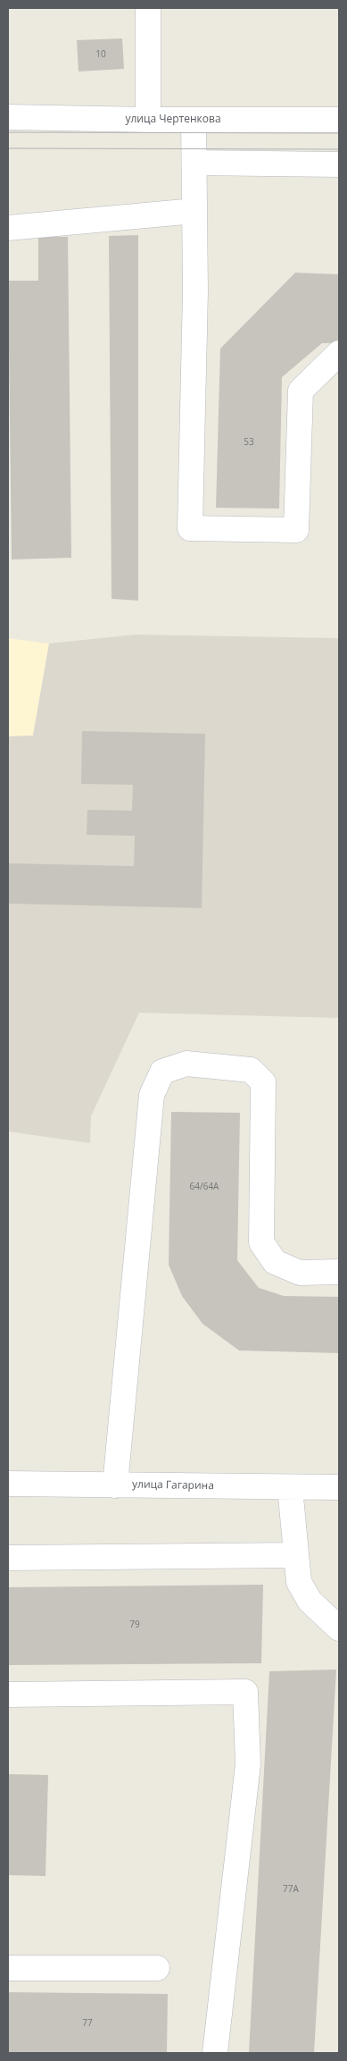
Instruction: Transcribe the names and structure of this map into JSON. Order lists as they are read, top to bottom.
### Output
{
  "streets": {
    "street": ["улица Чертенкова", "улица Гагарина"]
  },
  "house_numbers": [
    "10",
    "53",
    "64/64А",
    "79",
    "77А",
    "77"
  ]
}
